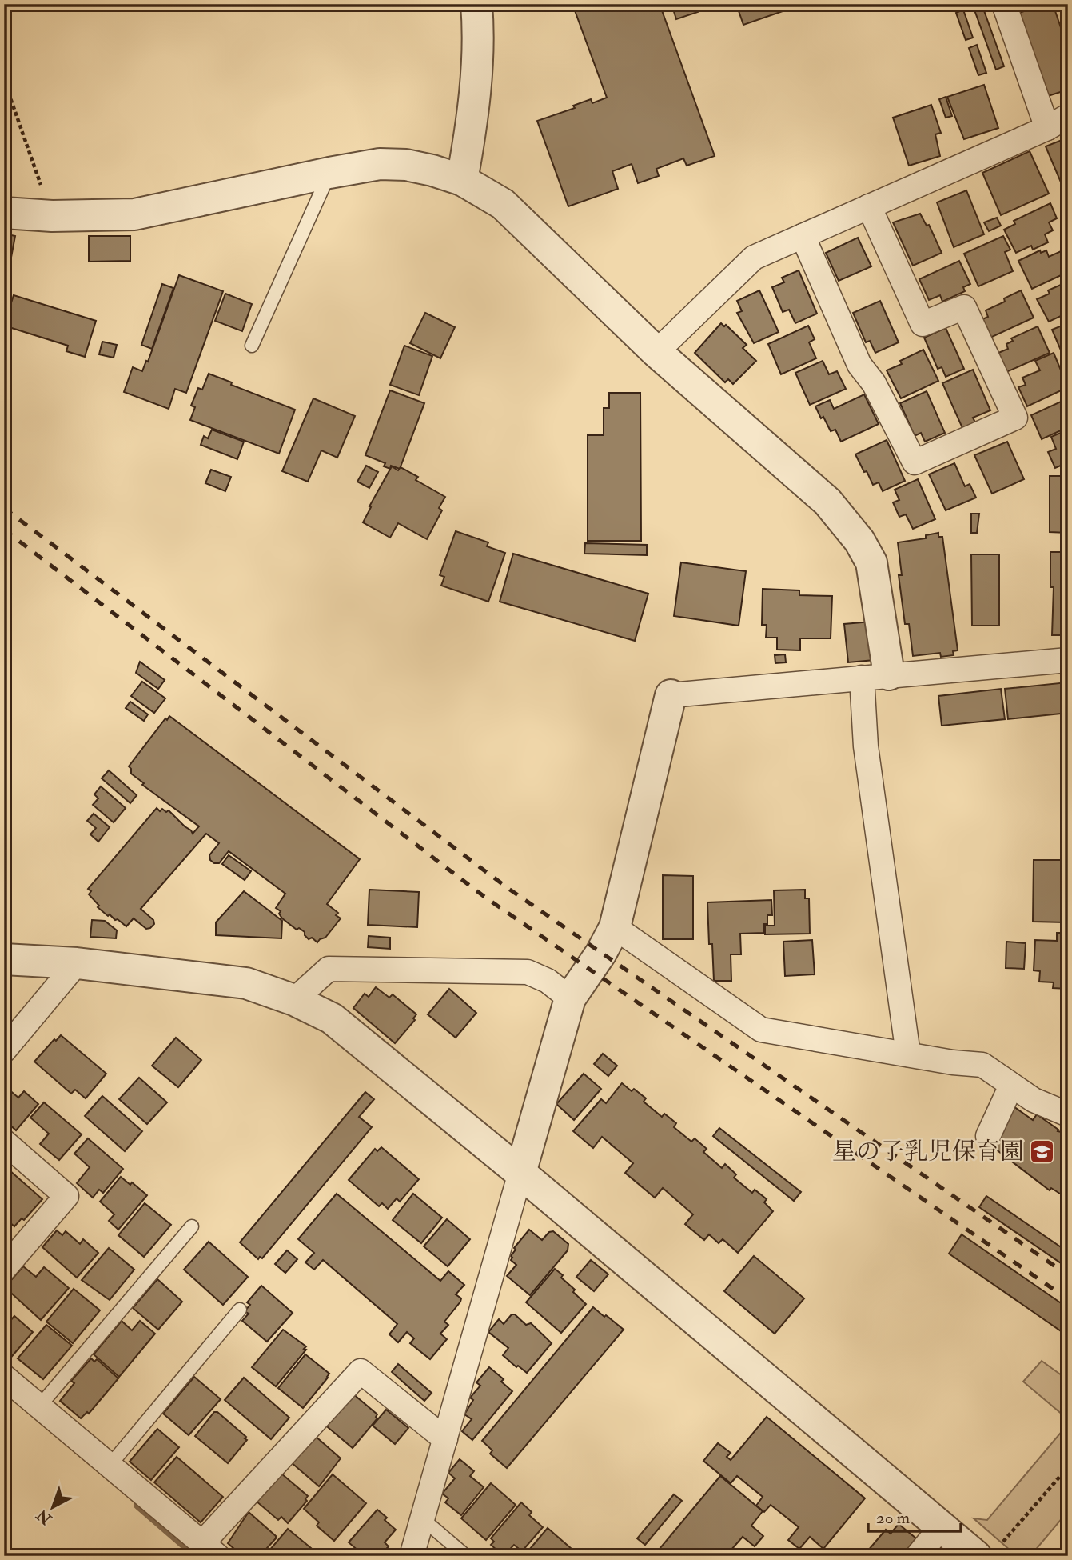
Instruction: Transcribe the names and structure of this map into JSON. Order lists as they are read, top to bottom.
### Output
{
  "places": {
    "school or university": ["星の子乳児保育園"]
  },
  "scale_bar": "20 m",
  "north": "bottom left"
}
